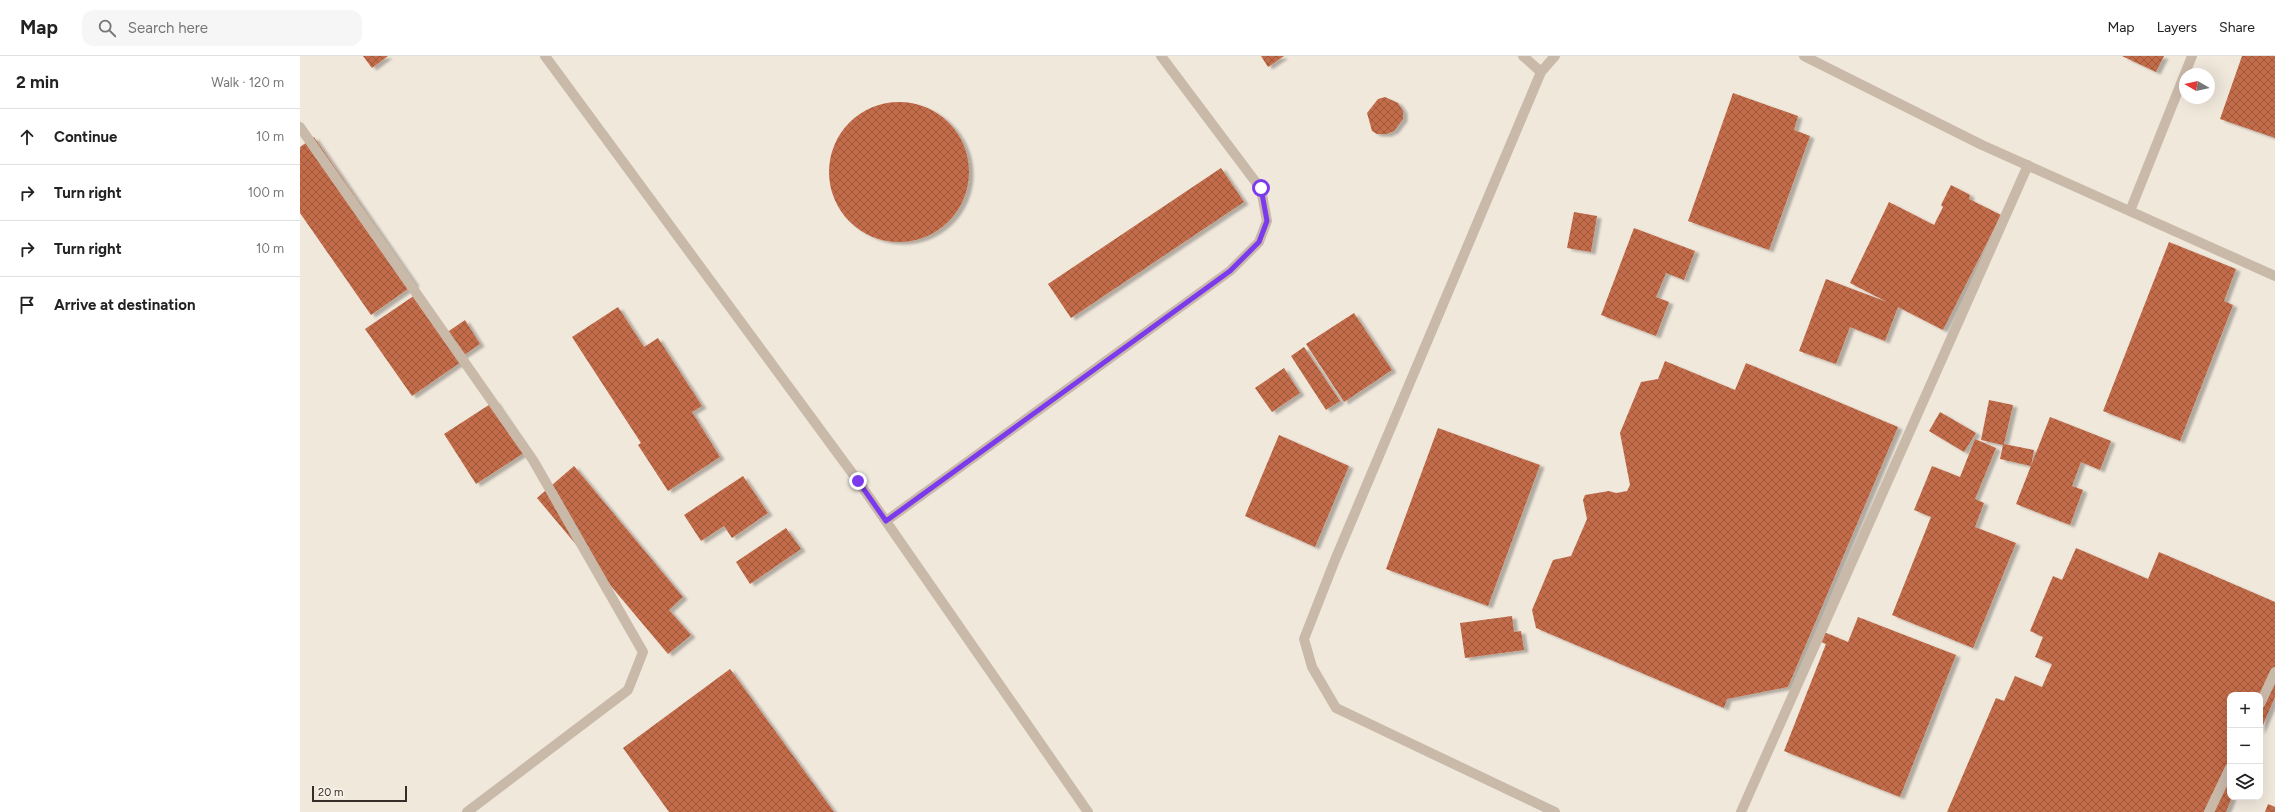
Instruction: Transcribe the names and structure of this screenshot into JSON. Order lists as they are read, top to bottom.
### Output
{
  "scale_bar": "20 m",
  "north": "left",
  "page": {
    "header": "Map",
    "search": "Search here",
    "nav": ["Map", "Layers", "Share"],
    "heading": ["2 min", "Walk · 120 m"],
    "list": [
      ["Continue", "10 m"],
      ["Turn right", "100 m"],
      ["Turn right", "10 m"],
      "Arrive at destination"
    ],
    "map_buttons": ["+", "−"],
    "scale": "20 m"
  }
}
